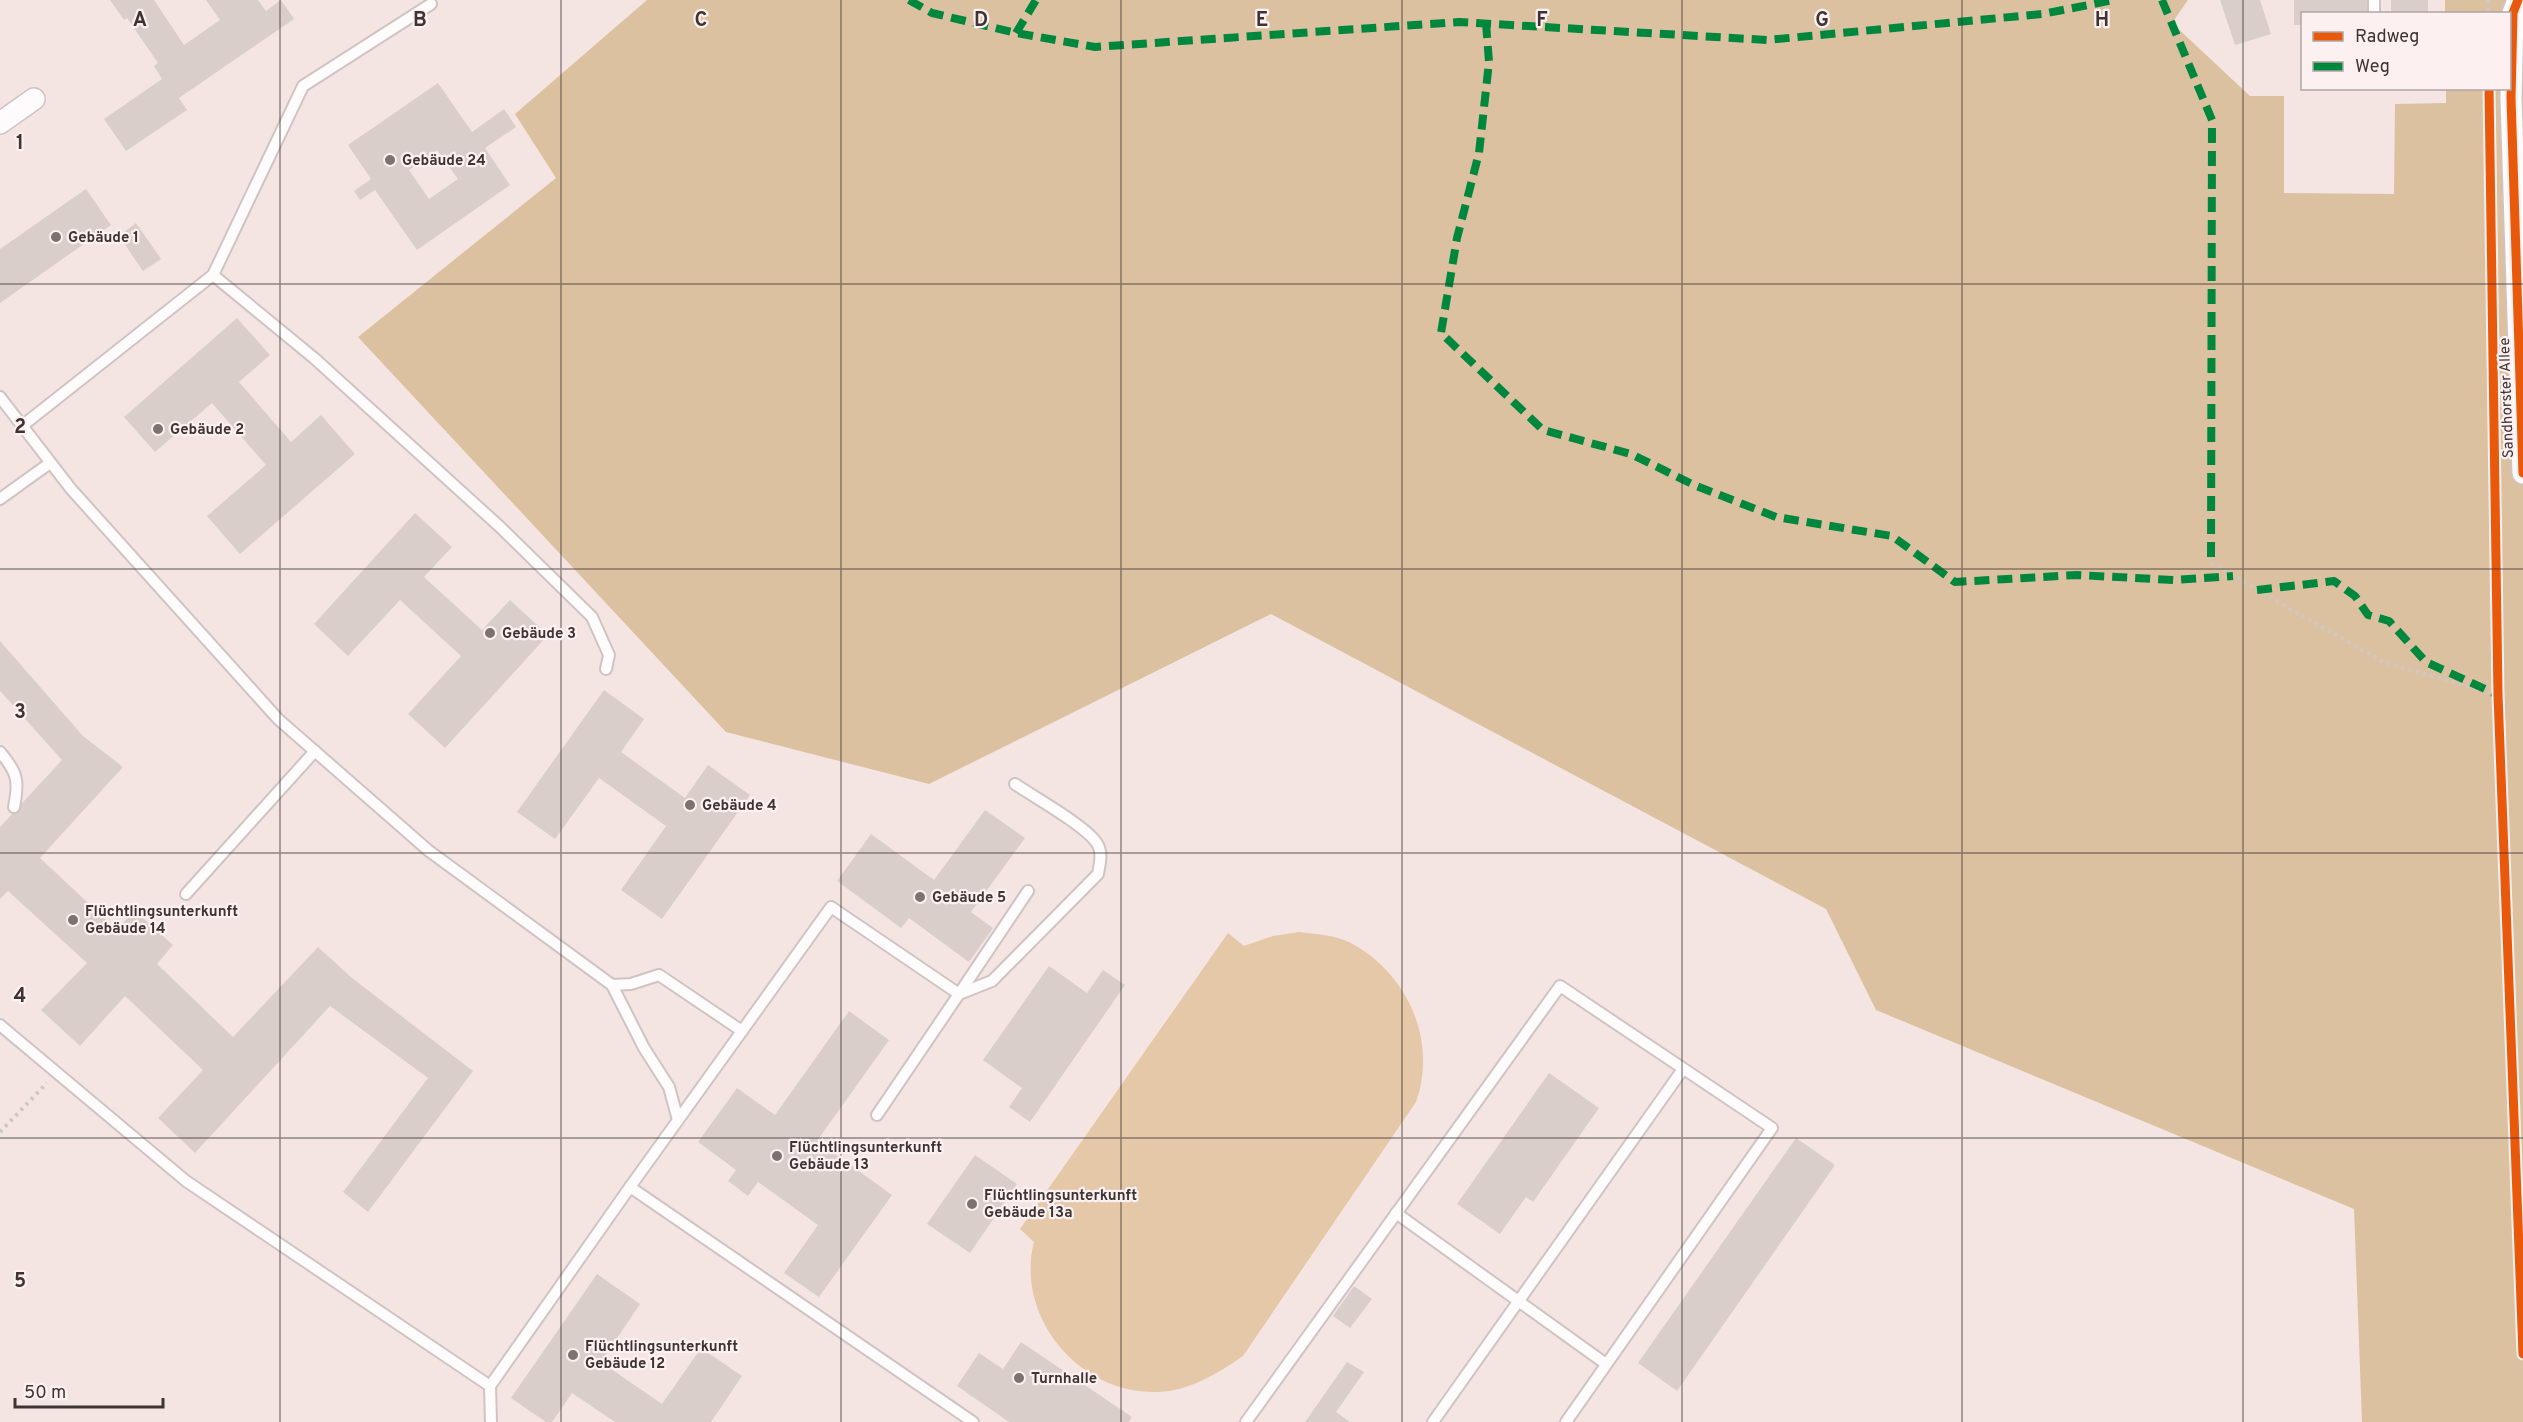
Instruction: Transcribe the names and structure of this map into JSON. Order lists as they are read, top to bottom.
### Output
{
  "streets": {
    "street": ["Sandhorster Allee"]
  },
  "places": [
    "Gebäude 24",
    "Gebäude 1",
    "Gebäude 2",
    "Gebäude 3",
    "Gebäude 4",
    "Gebäude 5",
    "Flüchtlingsunterkunft Gebäude 14",
    "Flüchtlingsunterkunft Gebäude 13",
    "Flüchtlingsunterkunft Gebäude 13a",
    "Flüchtlingsunterkunft Gebäude 12",
    "Turnhalle"
  ],
  "legend": ["Radweg", "Weg"],
  "scale_bar": "50 m",
  "grid": {
    "columns": [
      "A",
      "B",
      "C",
      "D",
      "E",
      "F",
      "G",
      "H"
    ],
    "rows": [
      "1",
      "2",
      "3",
      "4",
      "5"
    ]
  }
}
